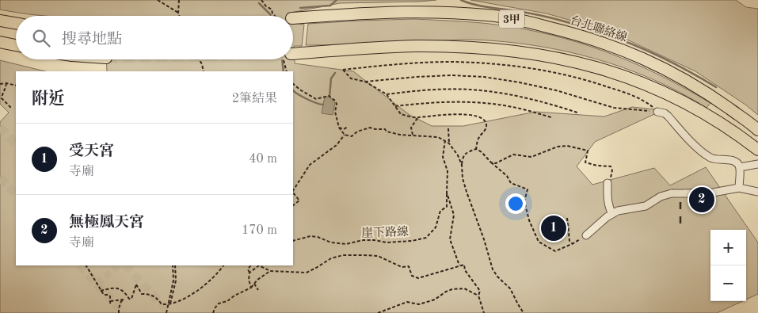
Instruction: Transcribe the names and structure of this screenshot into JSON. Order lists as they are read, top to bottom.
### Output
{
  "streets": {
    "highway": ["3甲", "台北聯絡線"],
    "path": ["崖下路線"]
  },
  "page": {
    "search": "搜尋地點",
    "heading": ["附近", "2筆結果"],
    "list": [
      {
        "mark": "1",
        "name": "受天宮",
        "note": "寺廟",
        "value": "40 m"
      },
      {
        "mark": "2",
        "name": "無極鳳天宮",
        "note": "寺廟",
        "value": "170 m"
      }
    ],
    "pins": ["2", "1"],
    "map_buttons": ["+", "−"]
  }
}
